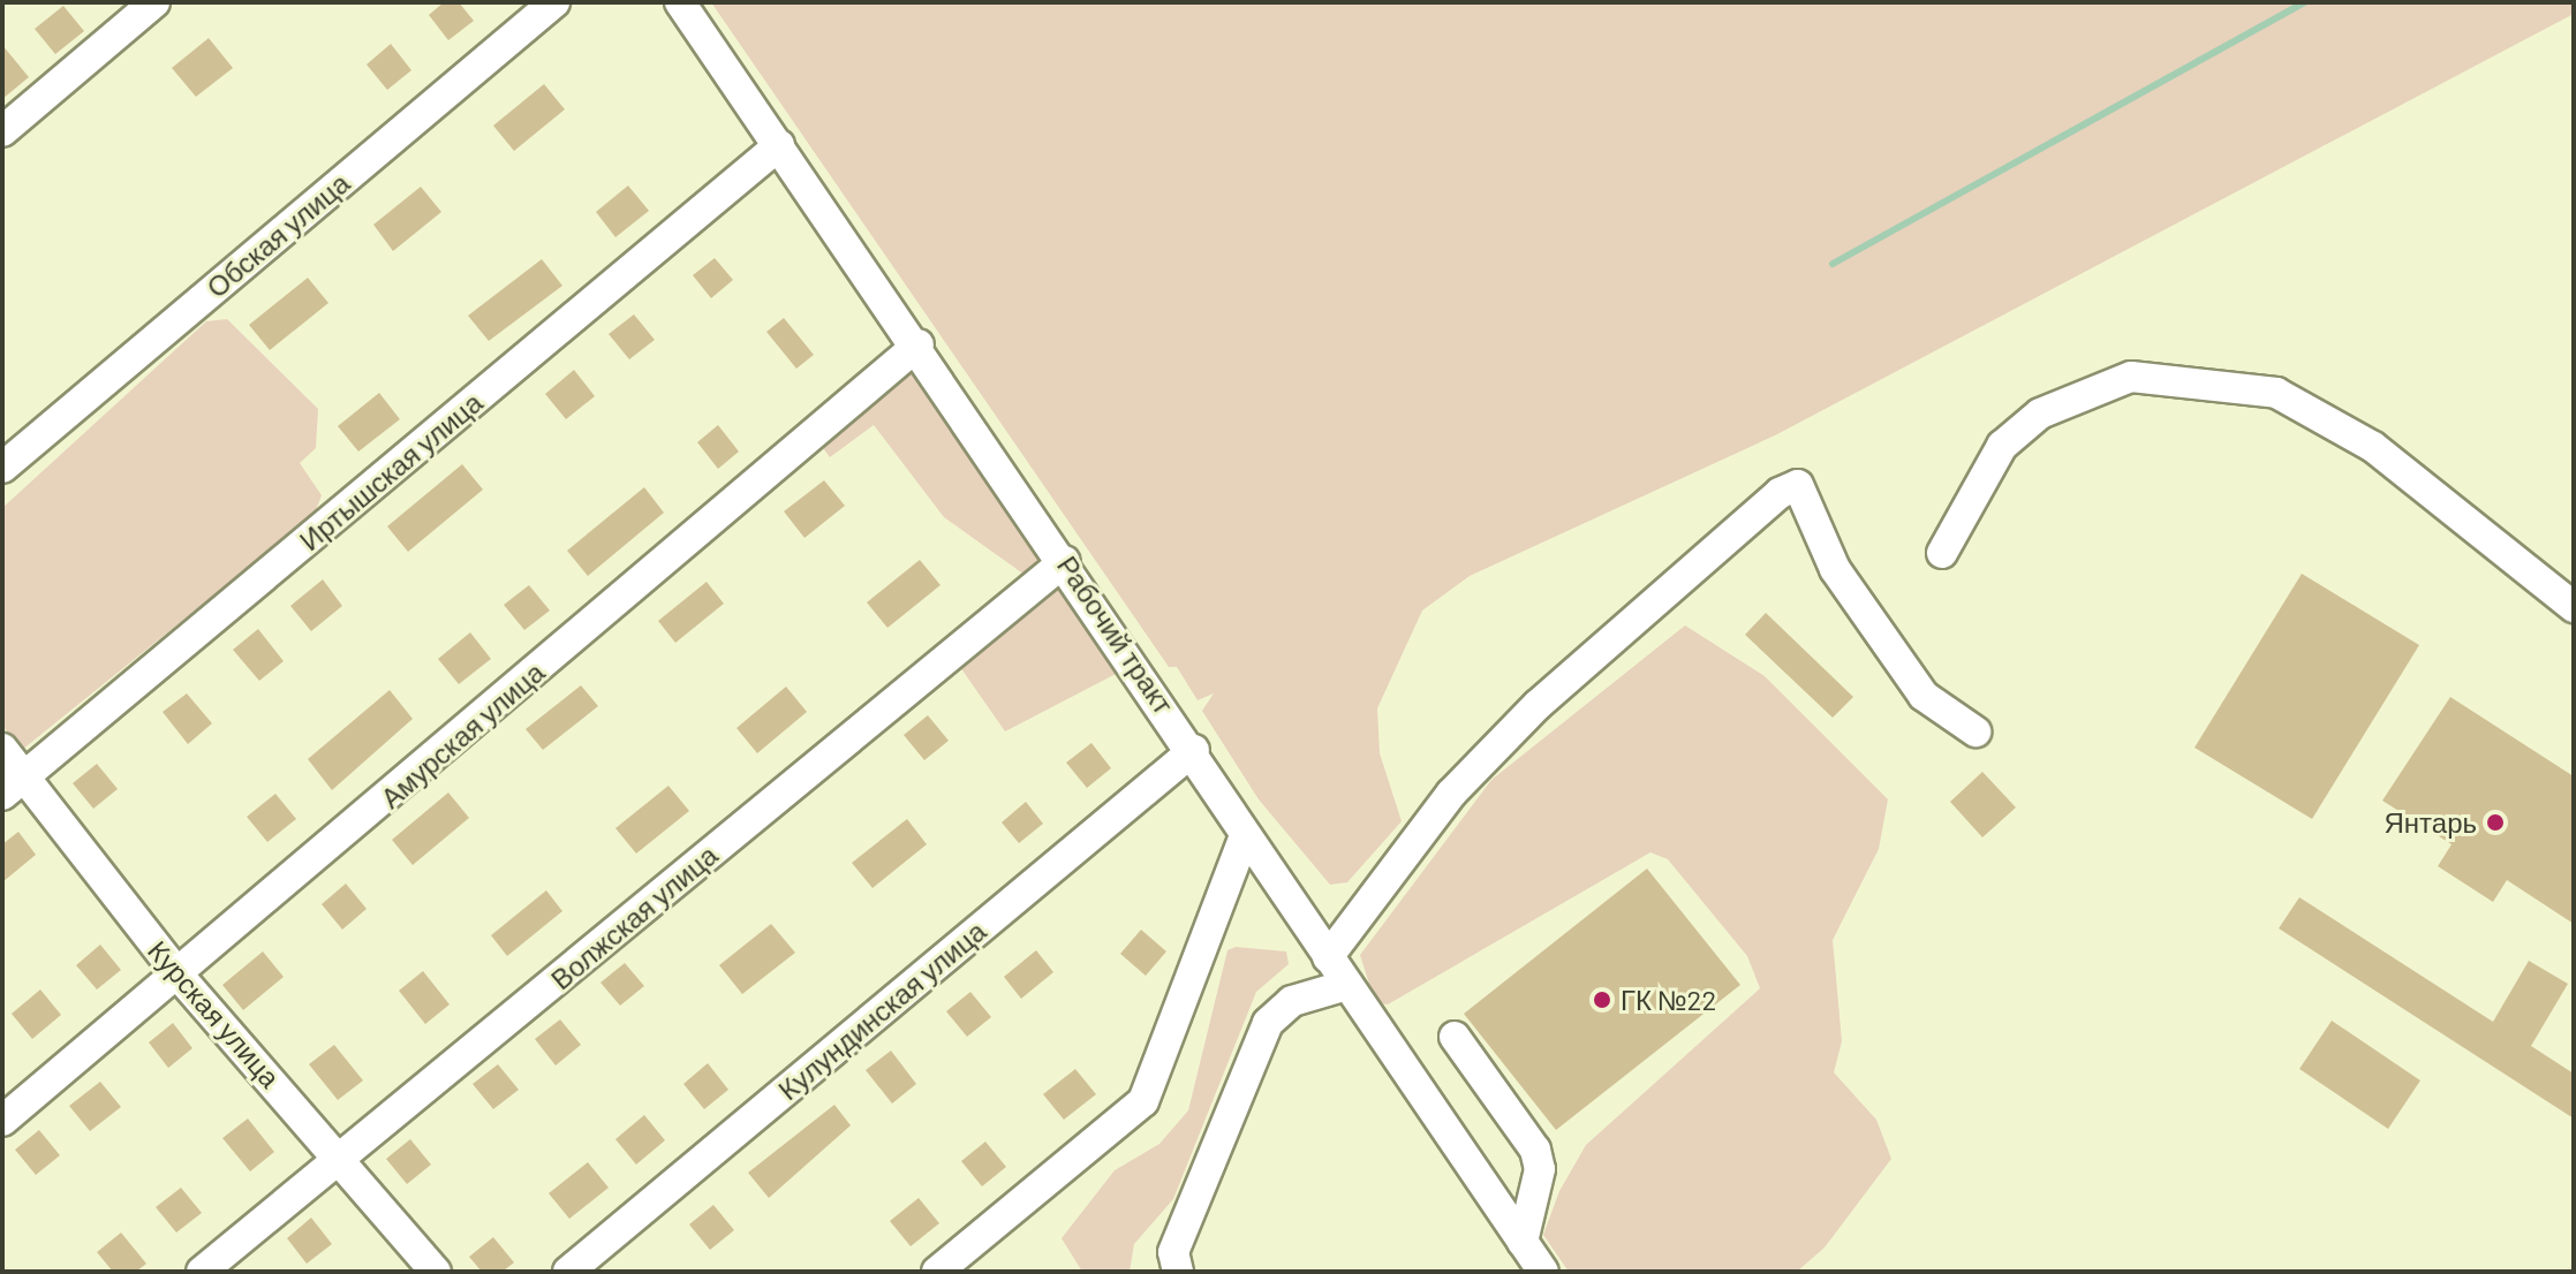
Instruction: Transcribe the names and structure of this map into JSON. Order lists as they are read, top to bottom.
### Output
{
  "streets": {
    "street": [
      "Обская улица",
      "Иртышская улица",
      "Рабочий тракт",
      "Амурская улица",
      "Волжская улица",
      "Кулундинская улица",
      "Курская улица"
    ]
  },
  "crossings": [
    ["Иртышская улица", "Рабочий тракт"],
    ["Иртышская улица", "Курская улица"],
    ["Рабочий тракт", "Амурская улица"],
    ["Рабочий тракт", "Волжская улица"],
    ["Рабочий тракт", "Кулундинская улица"],
    ["Амурская улица", "Курская улица"],
    ["Волжская улица", "Курская улица"]
  ],
  "places": ["Янтарь", "ГК №22"]
}
